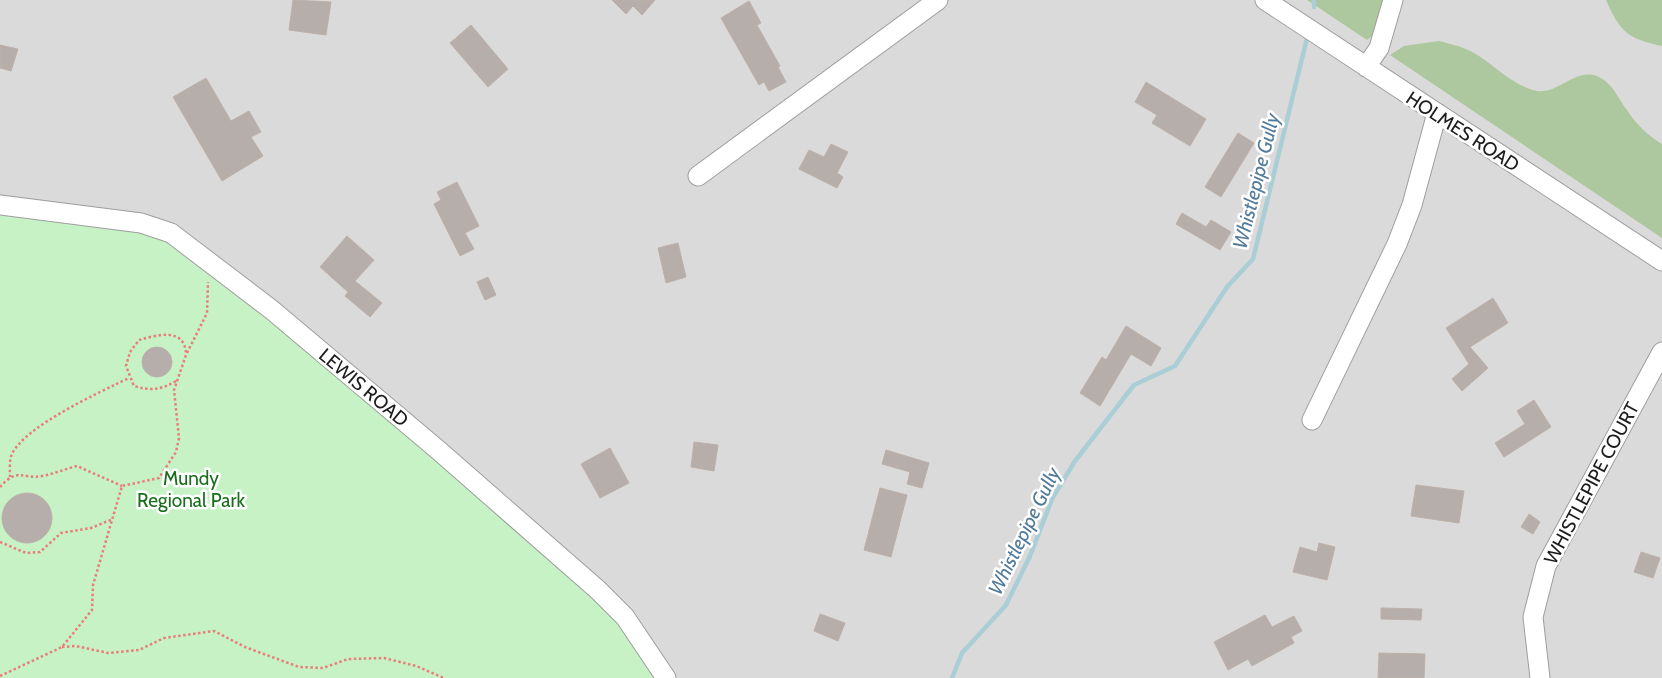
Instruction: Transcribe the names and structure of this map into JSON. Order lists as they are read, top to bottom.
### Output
{
  "streets": {
    "street": ["HOLMES ROAD", "LEWIS ROAD", "WHISTLEPIPE COURT"]
  },
  "water": ["Whistlepipe Gully"],
  "parks": ["Mundy Regional Park"]
}
